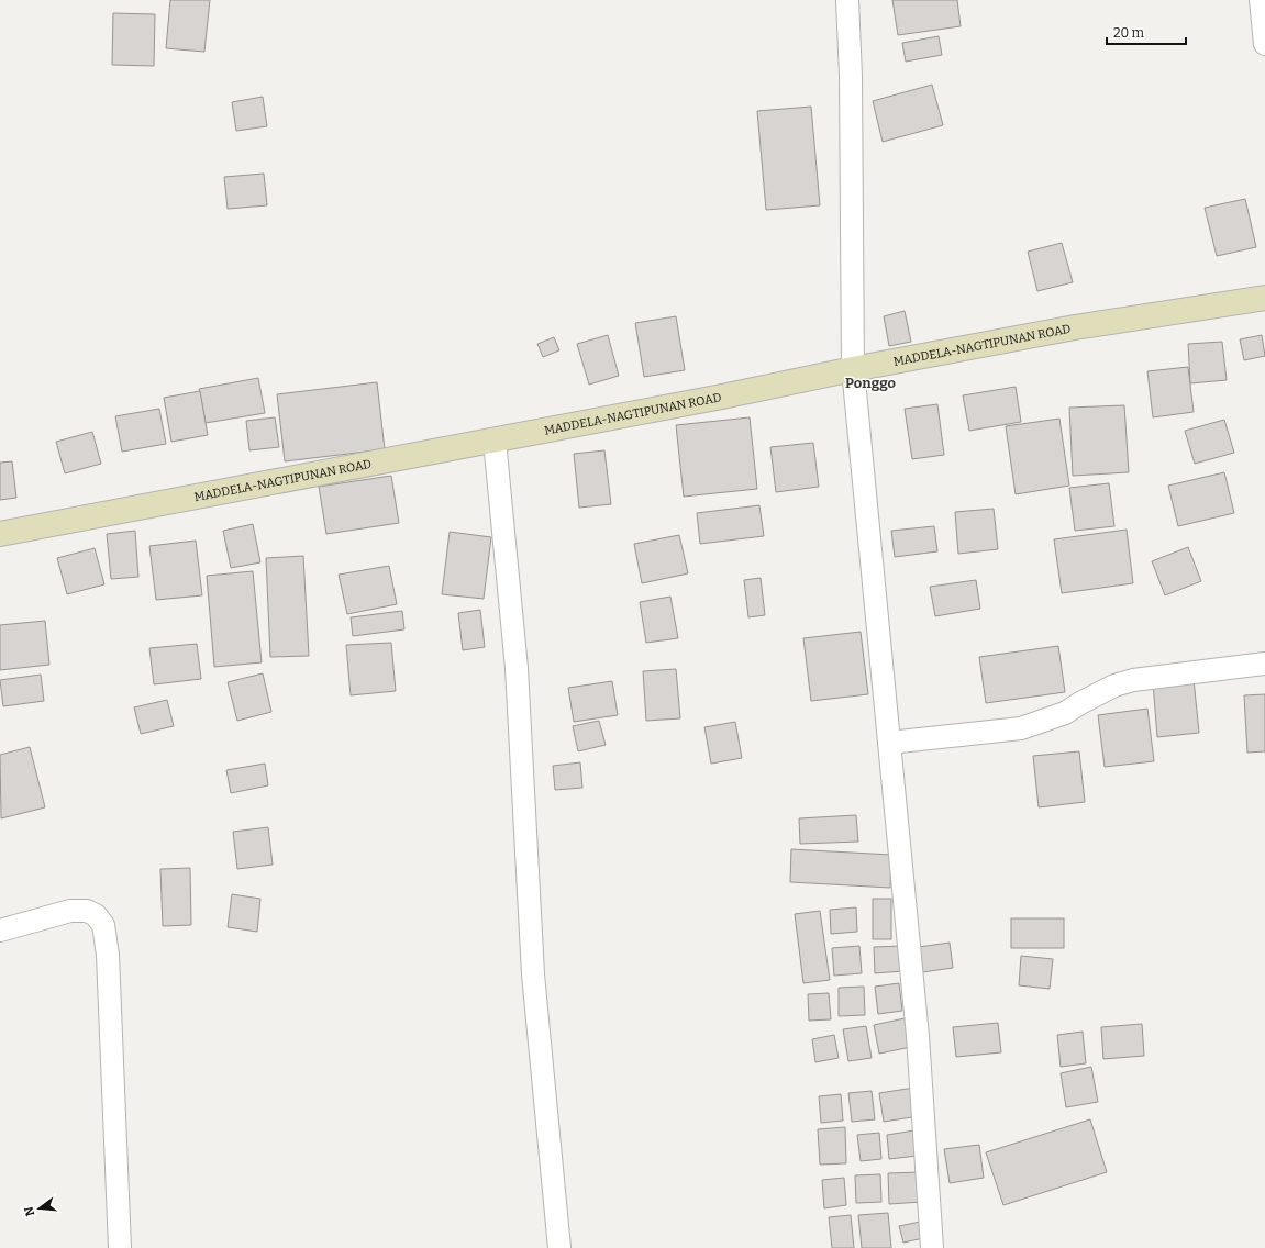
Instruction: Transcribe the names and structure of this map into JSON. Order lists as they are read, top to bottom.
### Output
{
  "streets": {
    "main road": ["MADDELA-NAGTIPUNAN ROAD"]
  },
  "districts": ["Ponggo"],
  "scale_bar": "20 m",
  "north": "left"
}
